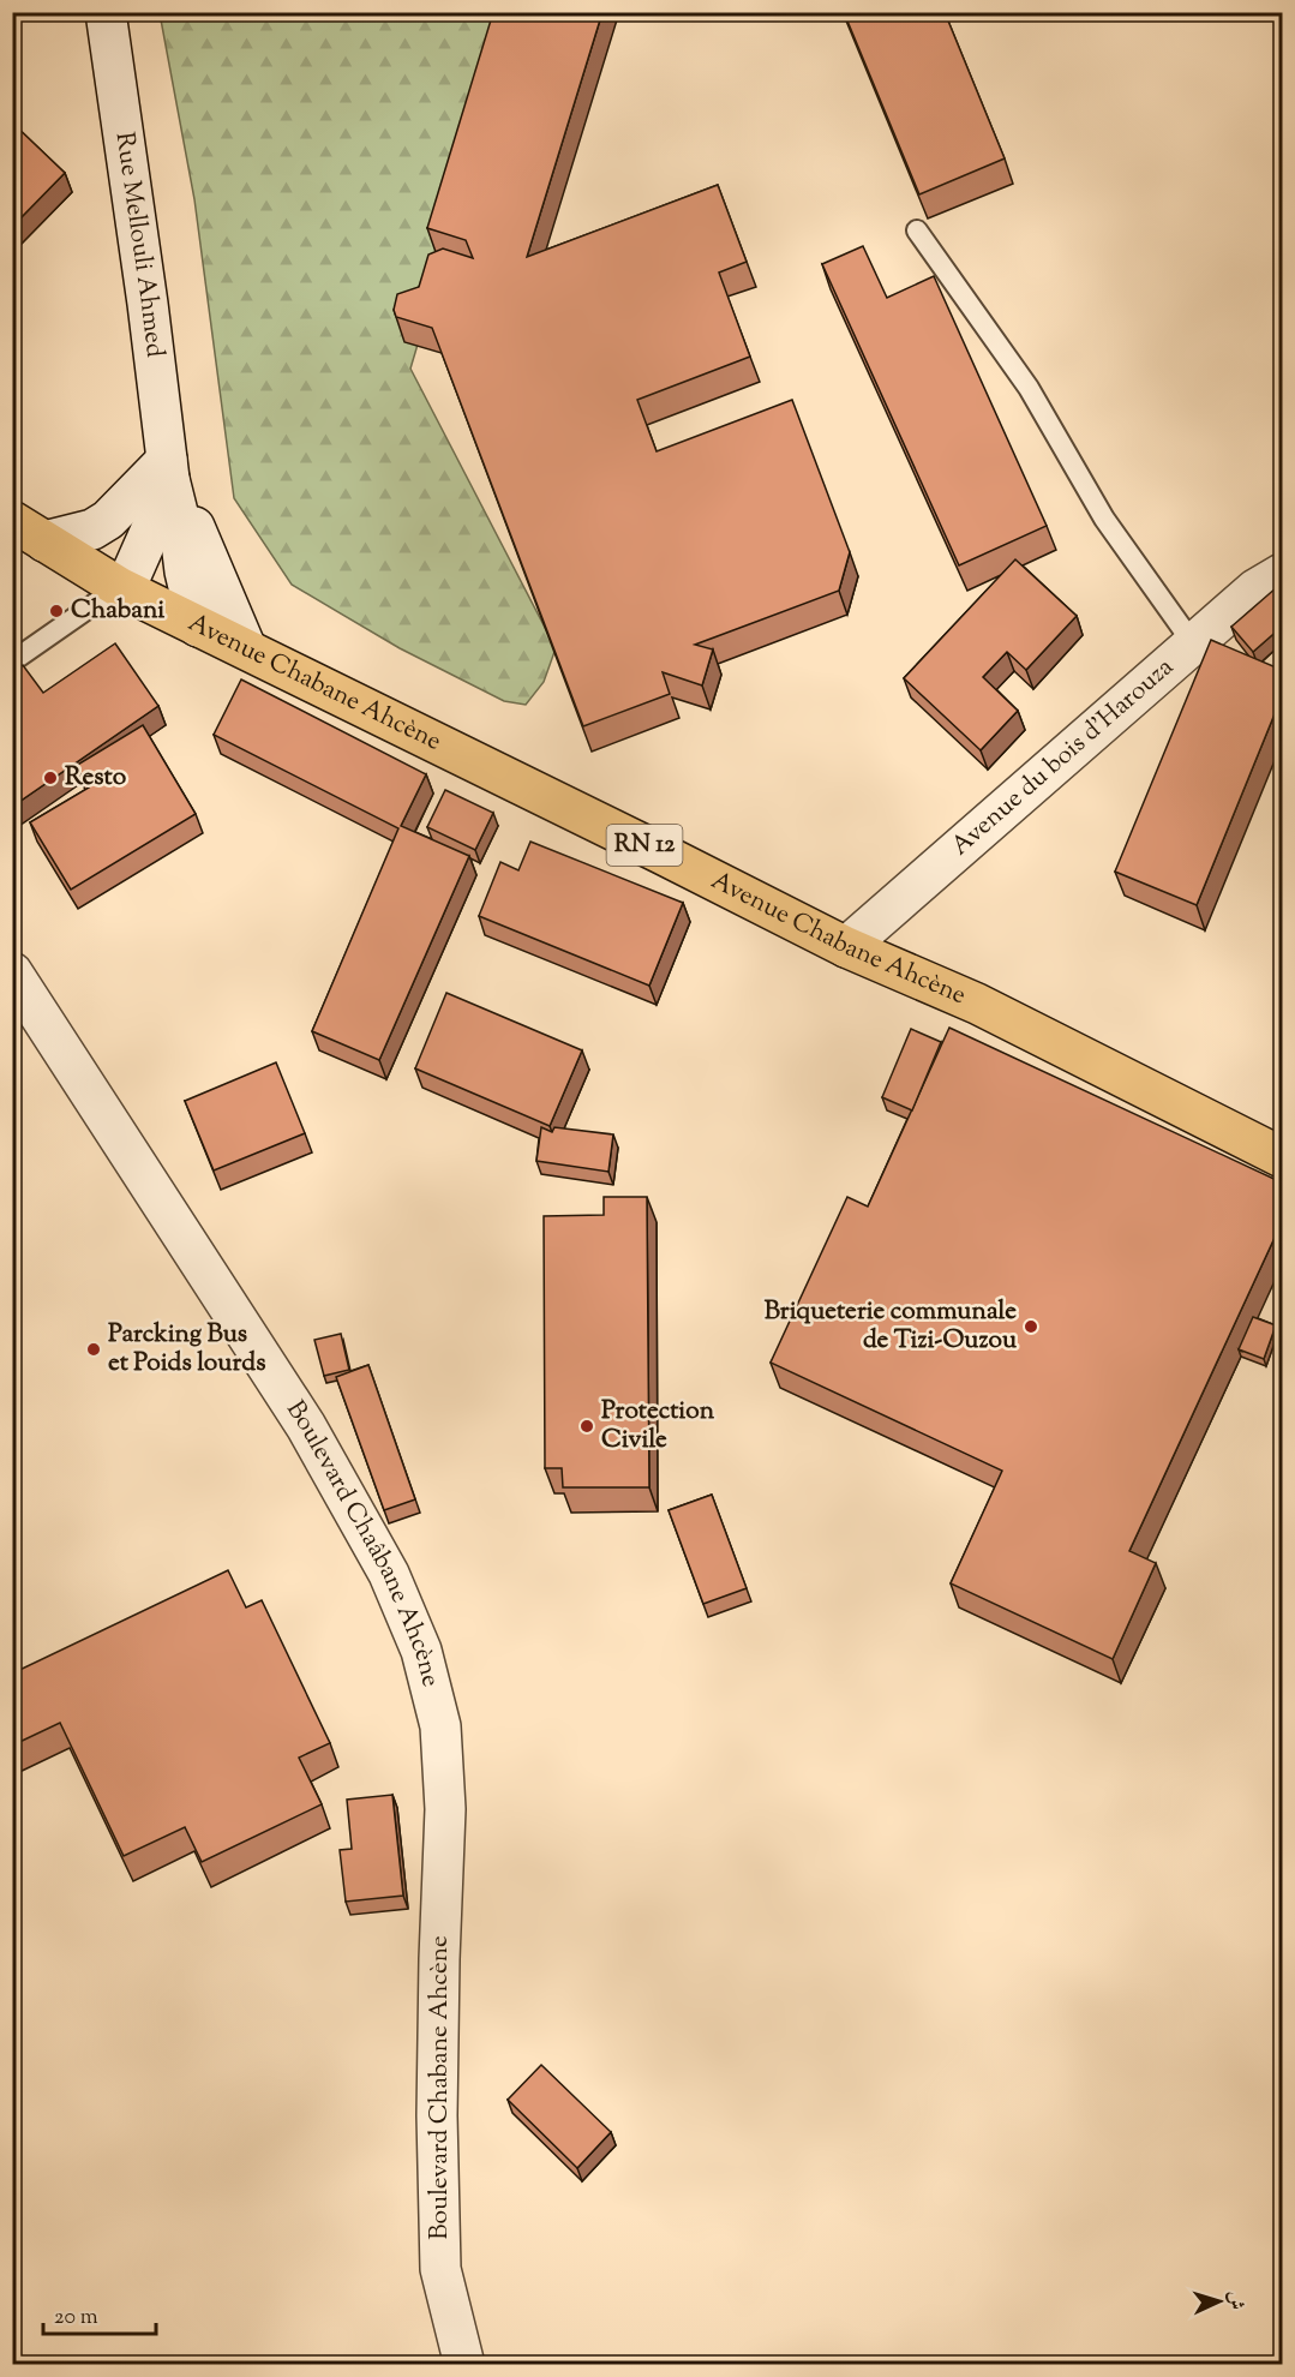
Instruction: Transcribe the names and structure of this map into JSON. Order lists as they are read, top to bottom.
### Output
{
  "streets": {
    "main road": ["Avenue Chabane Ahcène", "RN 12"],
    "street": [
      "Rue Mellouli Ahmed",
      "Avenue du bois d'Harouza",
      "Boulevard Chaâbane Ahcène",
      "Boulevard Chabane Ahcène"
    ]
  },
  "crossings": [
    ["Rue Mellouli Ahmed", "Avenue Chabane Ahcène"],
    ["Avenue Chabane Ahcène", "Avenue du bois d'Harouza"],
    ["Boulevard Chaâbane Ahcène", "Boulevard Chabane Ahcène"]
  ],
  "places": [
    "Chabani",
    "Resto",
    "Briqueterie communale de Tizi-Ouzou",
    "Parcking Bus et Poids lourds",
    "Protection Civile"
  ],
  "scale_bar": "20 m",
  "north": "right"
}
